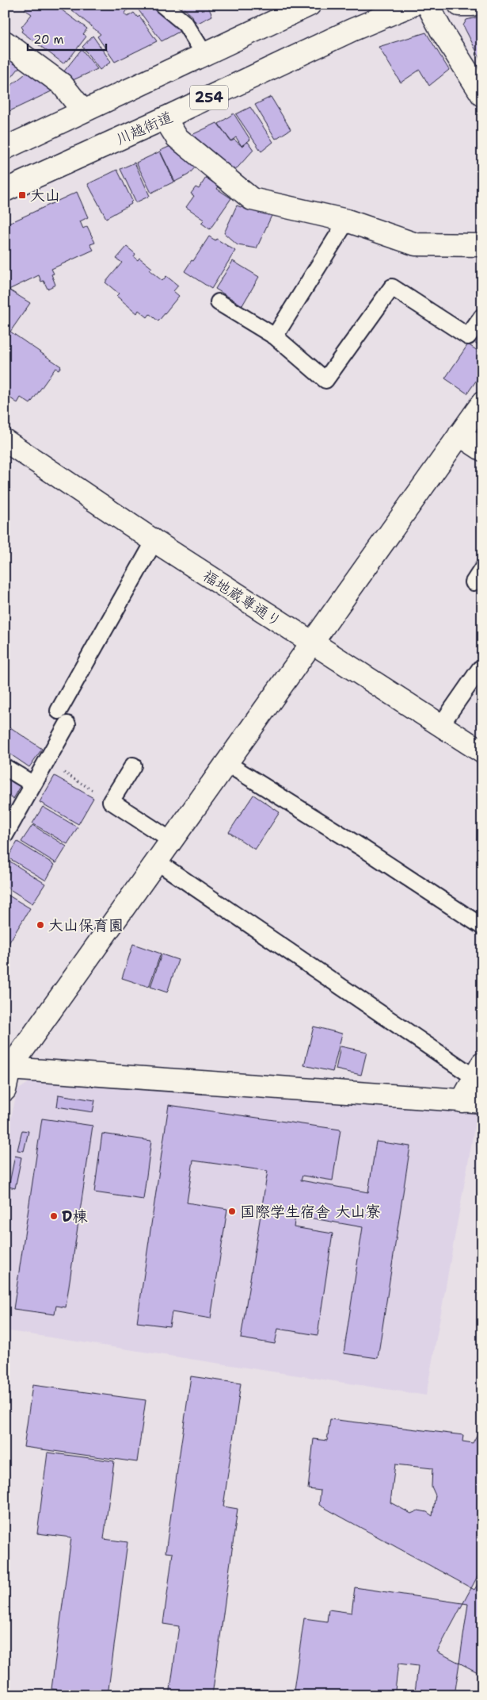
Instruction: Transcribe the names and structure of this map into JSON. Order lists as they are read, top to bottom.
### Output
{
  "streets": {
    "main road": ["254", "川越街道", "福地蔵尊通り"]
  },
  "places": {
    "transit": ["大山"],
    "other": ["大山保育園", "国際学生宿舎 大山寮", "D棟"]
  },
  "scale_bar": "20 m"
}
